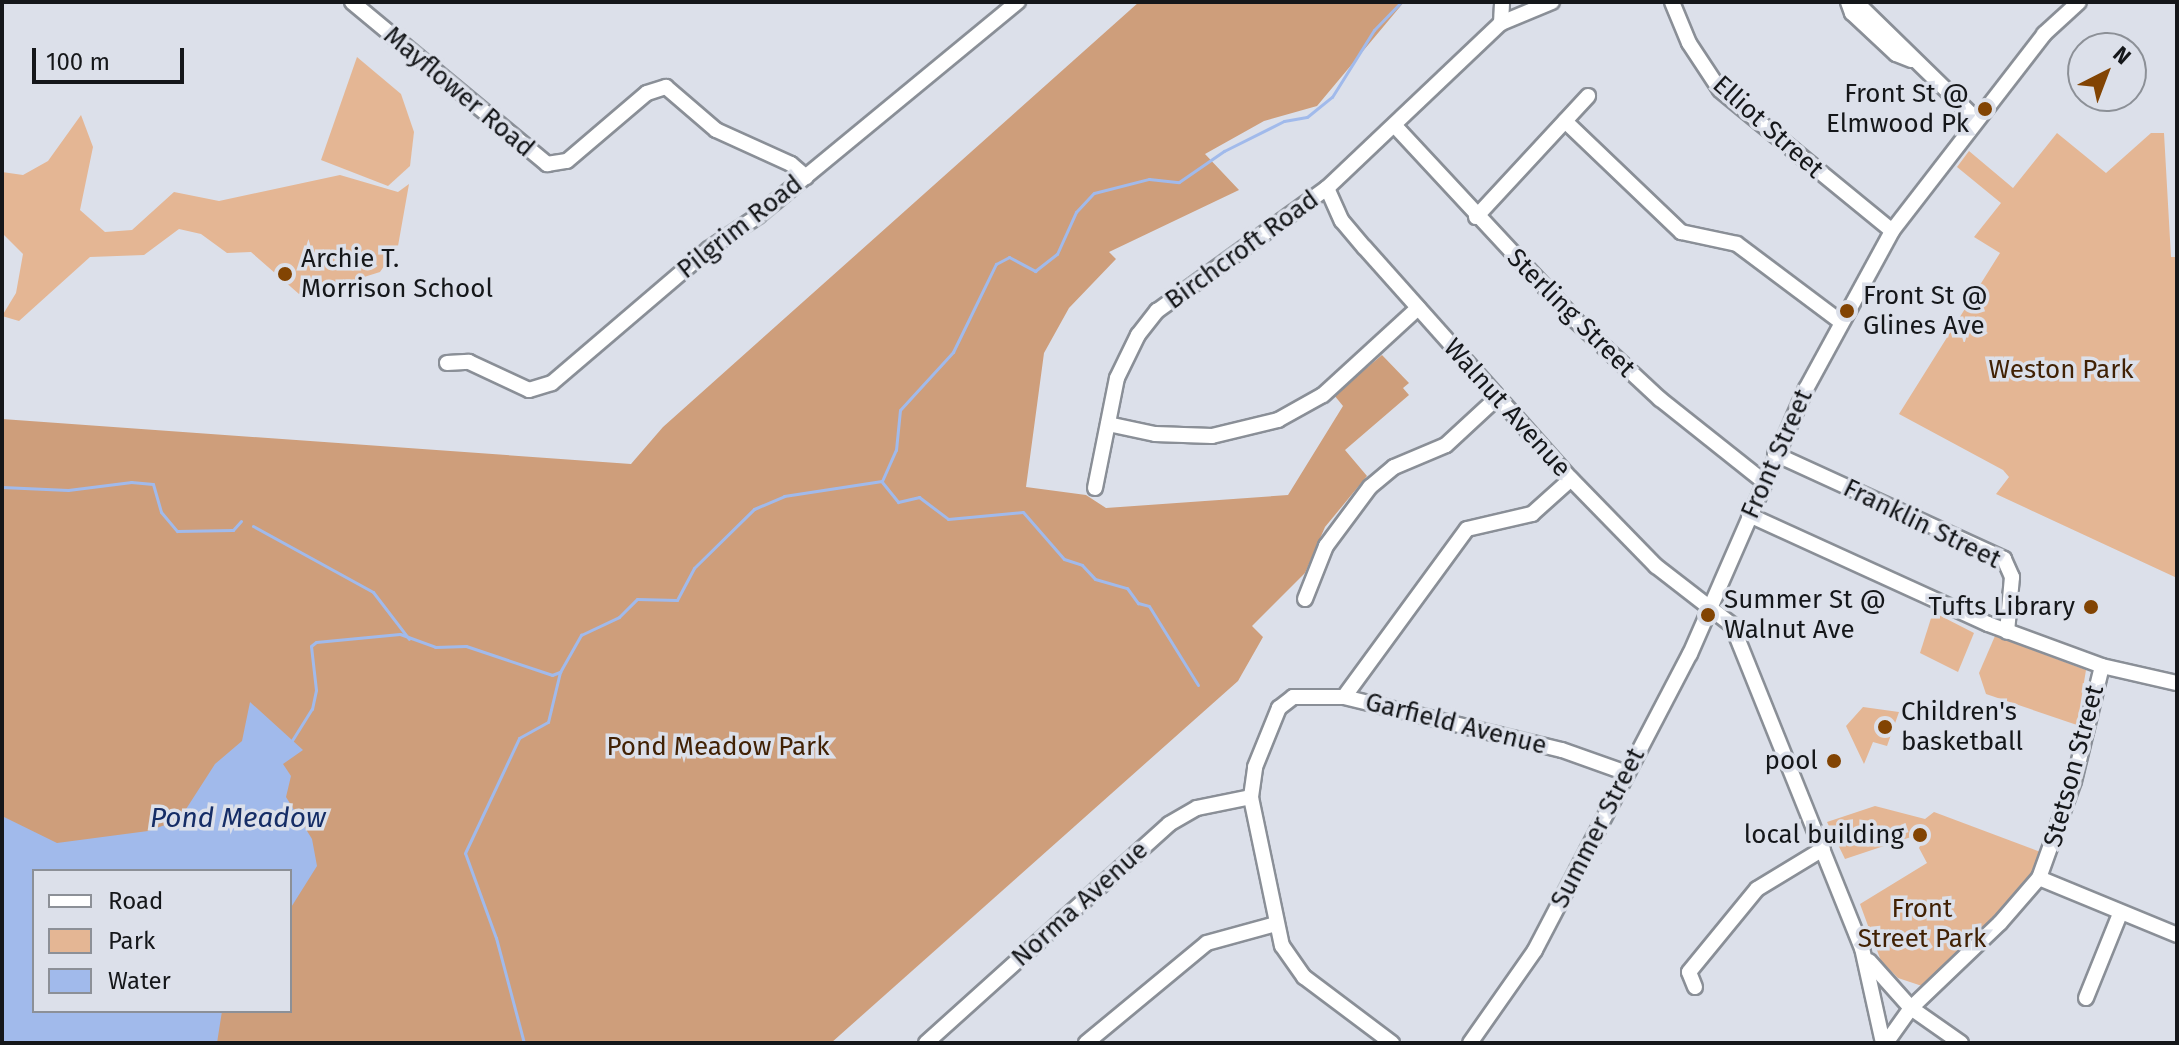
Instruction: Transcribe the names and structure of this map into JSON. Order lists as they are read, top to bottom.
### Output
{
  "streets": {
    "street": [
      "Mayflower Road",
      "Elliot Street",
      "Pilgrim Road",
      "Birchcroft Road",
      "Sterling Street",
      "Walnut Avenue",
      "Front Street",
      "Franklin Street",
      "Garfield Avenue",
      "Stetson Street",
      "Summer Street",
      "Norma Avenue"
    ]
  },
  "crossings": [
    ["Mayflower Road", "Pilgrim Road"],
    ["Elliot Street", "Front Street"],
    ["Birchcroft Road", "Walnut Avenue"],
    ["Sterling Street", "Front Street"],
    ["Walnut Avenue", "Front Street"],
    ["Walnut Avenue", "Summer Street"],
    ["Front Street", "Franklin Street"],
    ["Front Street", "Summer Street"],
    ["Garfield Avenue", "Summer Street"],
    ["Garfield Avenue", "Norma Avenue"]
  ],
  "water": ["Pond Meadow"],
  "parks": ["Weston Park", "Pond Meadow Park", "Front Street Park"],
  "places": [
    "Front St @ Elmwood Pk",
    "Archie T. Morrison School",
    "Front St @ Glines Ave",
    "Tufts Library",
    "Summer St @ Walnut Ave",
    "Children's basketball",
    "pool",
    "local building"
  ],
  "legend": ["Road", "Park", "Water"],
  "scale_bar": "100 m",
  "north": "top right"
}
